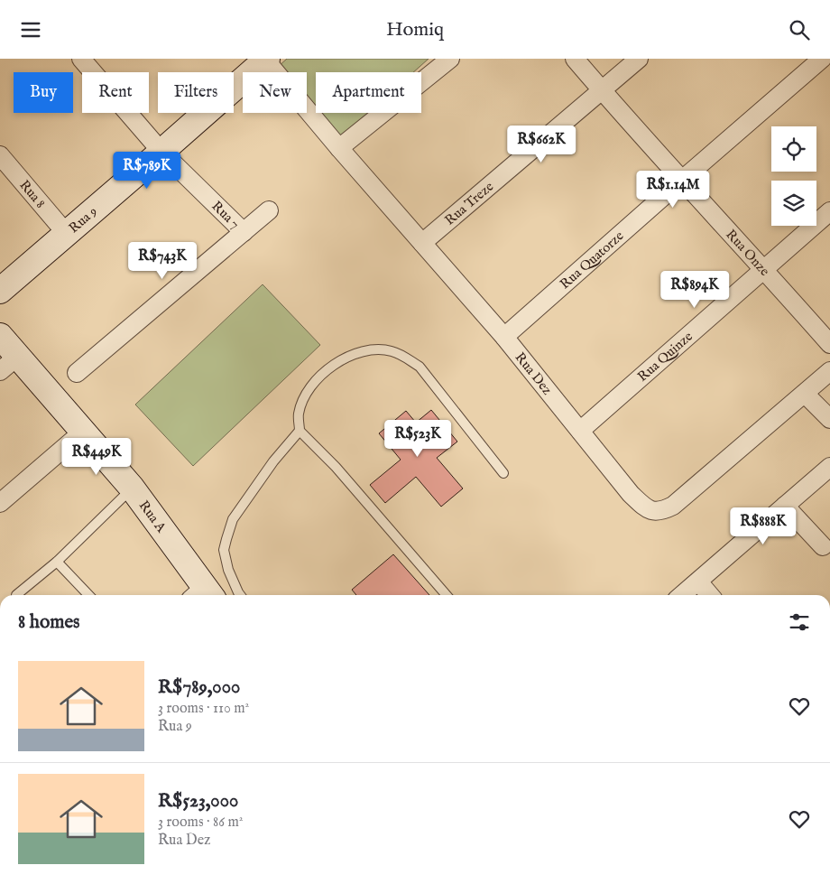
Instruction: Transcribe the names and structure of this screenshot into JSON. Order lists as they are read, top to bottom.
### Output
{
  "streets": {
    "street": [
      "Rua 8",
      "Rua Treze",
      "Rua 7",
      "Rua 9",
      "Rua Onze",
      "Rua Quatorze",
      "Rua Quinze",
      "Rua Dez",
      "Rua A"
    ]
  },
  "crossings": [
    ["Rua 8", "Rua 9"],
    ["Rua Treze", "Rua Onze"],
    ["Rua Treze", "Rua Dez"],
    ["Rua 7", "Rua 9"],
    ["Rua 9", "Rua Dez"],
    ["Rua Onze", "Rua Quatorze"],
    ["Rua Onze", "Rua Quinze"],
    ["Rua Quatorze", "Rua Dez"],
    ["Rua Quinze", "Rua Dez"]
  ],
  "page": {
    "header": "Homiq",
    "chip": [
      "Buy",
      "Rent",
      "Filters",
      "New",
      "Apartment"
    ],
    "price": [
      "R$662K",
      "R$789K",
      "R$1.14M",
      "R$743K",
      "R$894K",
      "R$523K",
      "R$449K",
      "R$888K"
    ],
    "heading": "8 homes",
    "list": [
      {
        "name": "R$789,000",
        "note": "3 rooms · 110 m² · Rua 9"
      },
      {
        "name": "R$523,000",
        "note": "3 rooms · 86 m² · Rua Dez"
      }
    ]
  }
}
